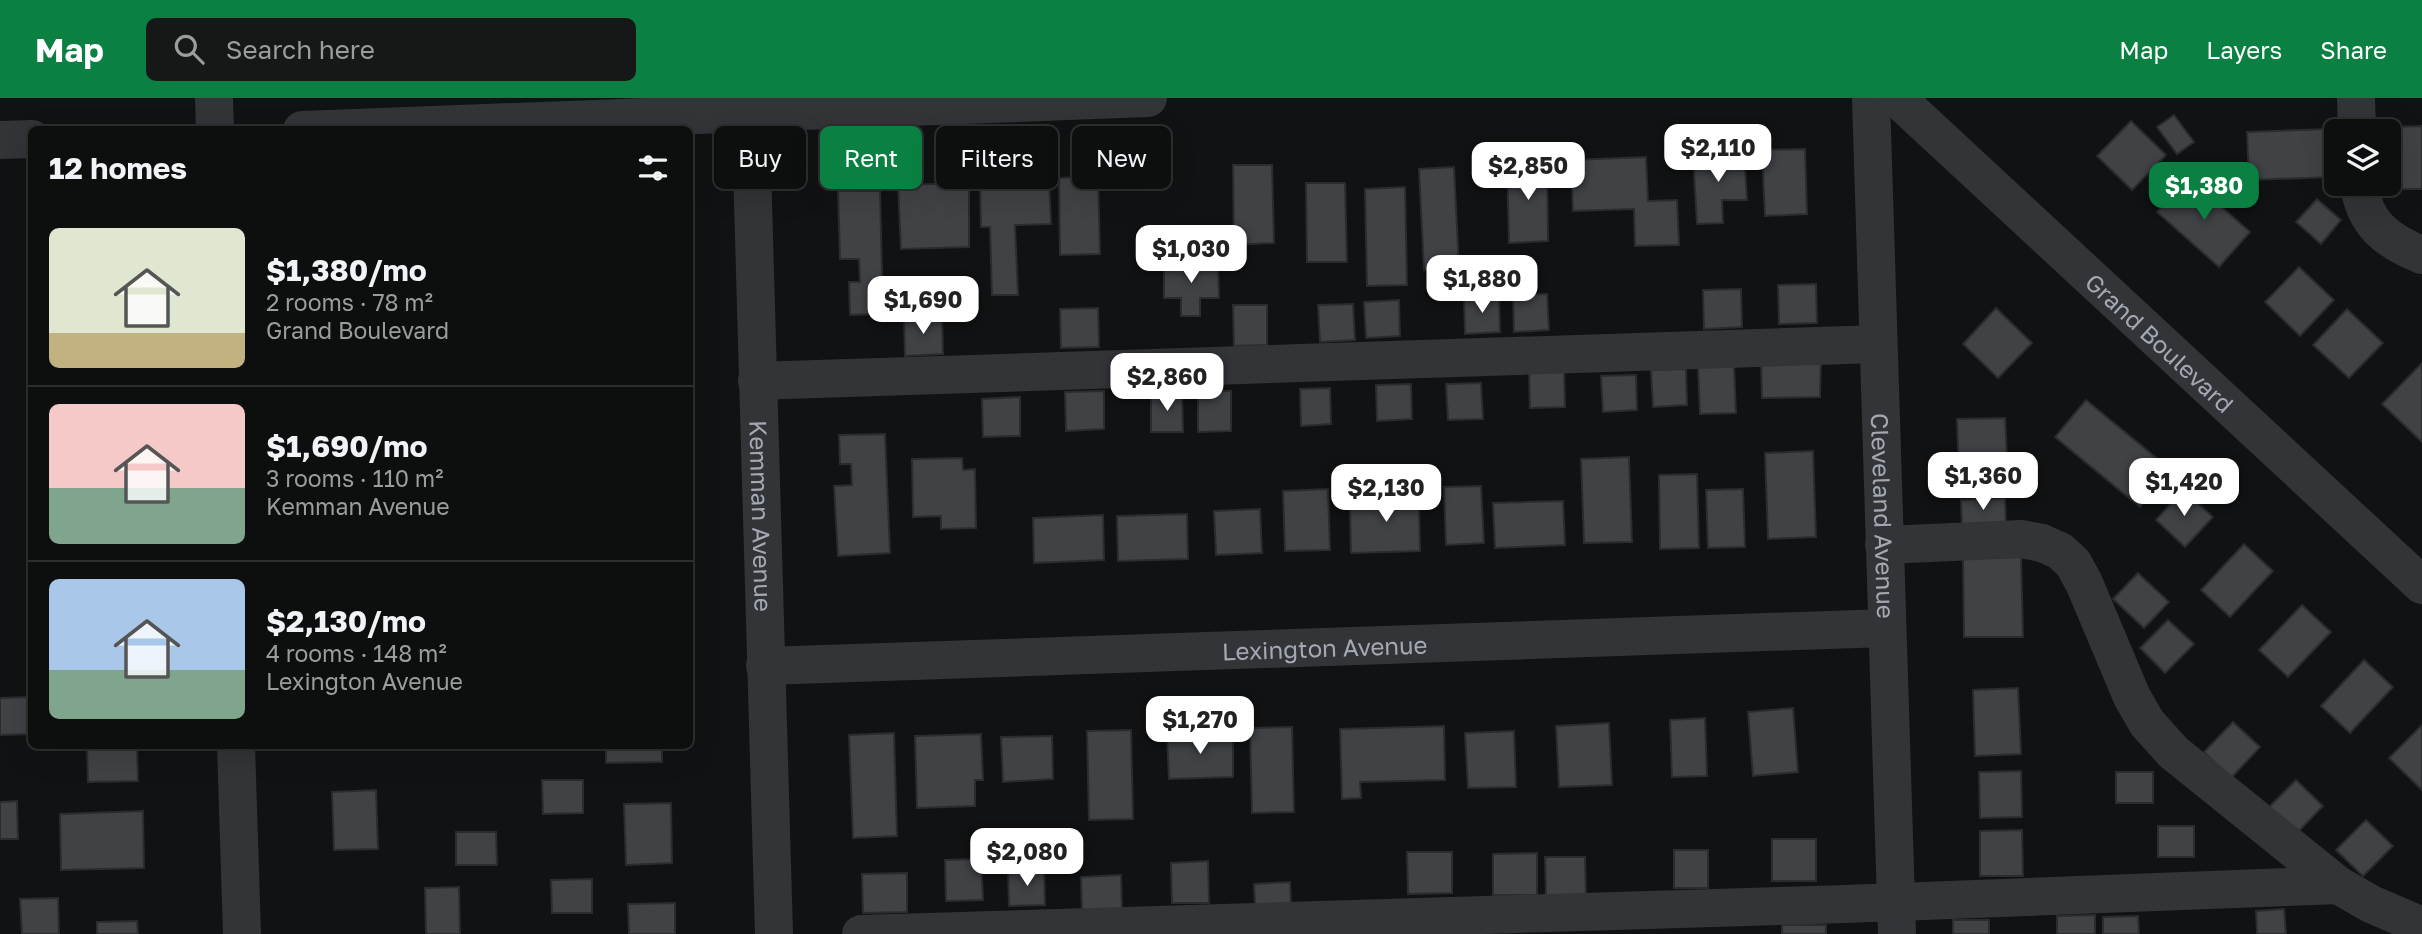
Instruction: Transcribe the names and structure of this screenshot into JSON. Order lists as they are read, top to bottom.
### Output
{
  "streets": {
    "street": [
      "Grand Boulevard",
      "Kemman Avenue",
      "Cleveland Avenue",
      "Lexington Avenue"
    ]
  },
  "crossings": [
    ["Kemman Avenue", "Lexington Avenue"],
    ["Cleveland Avenue", "Lexington Avenue"]
  ],
  "page": {
    "header": "Map",
    "search": "Search here",
    "nav": ["Map", "Layers", "Share"],
    "price": [
      "$2,110",
      "$2,850",
      "$1,380",
      "$1,030",
      "$1,880",
      "$1,690",
      "$2,860",
      "$1,360",
      "$1,420",
      "$2,130",
      "$1,270",
      "$2,080"
    ],
    "chip": [
      "Buy",
      "Rent",
      "Filters",
      "New"
    ],
    "heading": "12 homes",
    "list": [
      {
        "name": "$1,380/mo",
        "note": "2 rooms · 78 m² · Grand Boulevard"
      },
      {
        "name": "$1,690/mo",
        "note": "3 rooms · 110 m² · Kemman Avenue"
      },
      {
        "name": "$2,130/mo",
        "note": "4 rooms · 148 m² · Lexington Avenue"
      }
    ]
  }
}
